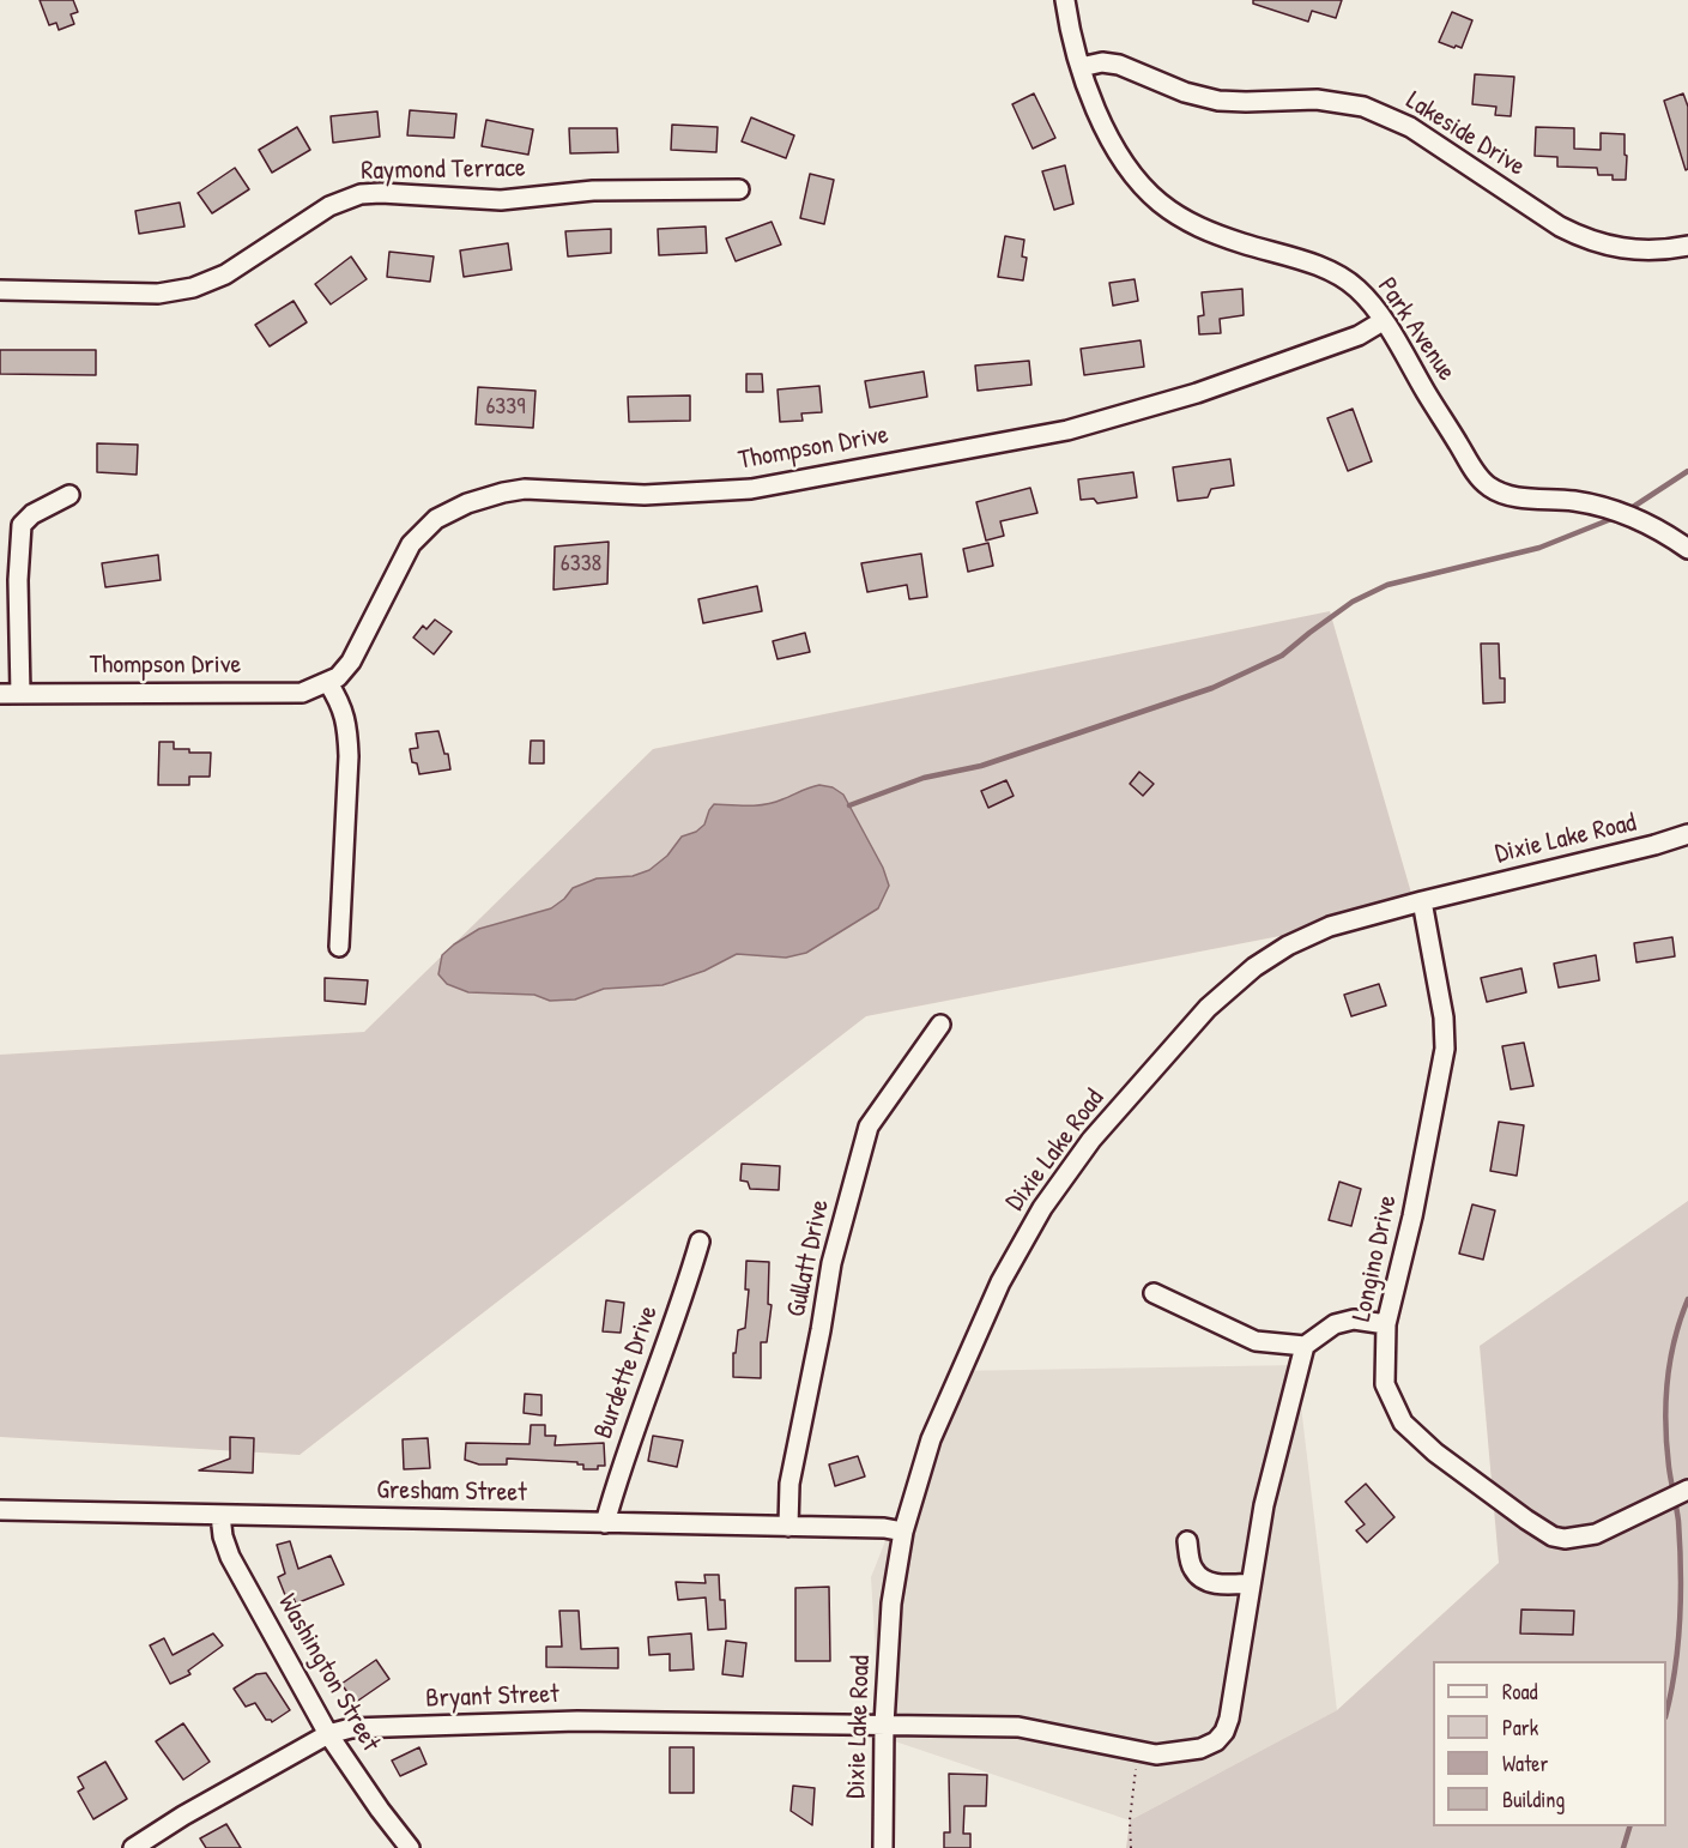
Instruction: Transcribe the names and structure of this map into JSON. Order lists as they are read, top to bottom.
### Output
{
  "streets": {
    "street": [
      "Lakeside Drive",
      "Raymond Terrace",
      "Park Avenue",
      "Thompson Drive",
      "Dixie Lake Road",
      "Gullatt Drive",
      "Longino Drive",
      "Burdette Drive",
      "Gresham Street",
      "Washington Street",
      "Bryant Street"
    ]
  },
  "crossings": [
    ["Lakeside Drive", "Park Avenue"],
    ["Park Avenue", "Thompson Drive"],
    ["Dixie Lake Road", "Longino Drive"],
    ["Dixie Lake Road", "Gresham Street"],
    ["Dixie Lake Road", "Bryant Street"],
    ["Gullatt Drive", "Gresham Street"],
    ["Burdette Drive", "Gresham Street"],
    ["Gresham Street", "Washington Street"],
    ["Washington Street", "Bryant Street"]
  ],
  "house_numbers": ["6339", "6338"],
  "legend": [
    "Road",
    "Park",
    "Water",
    "Building"
  ]
}
